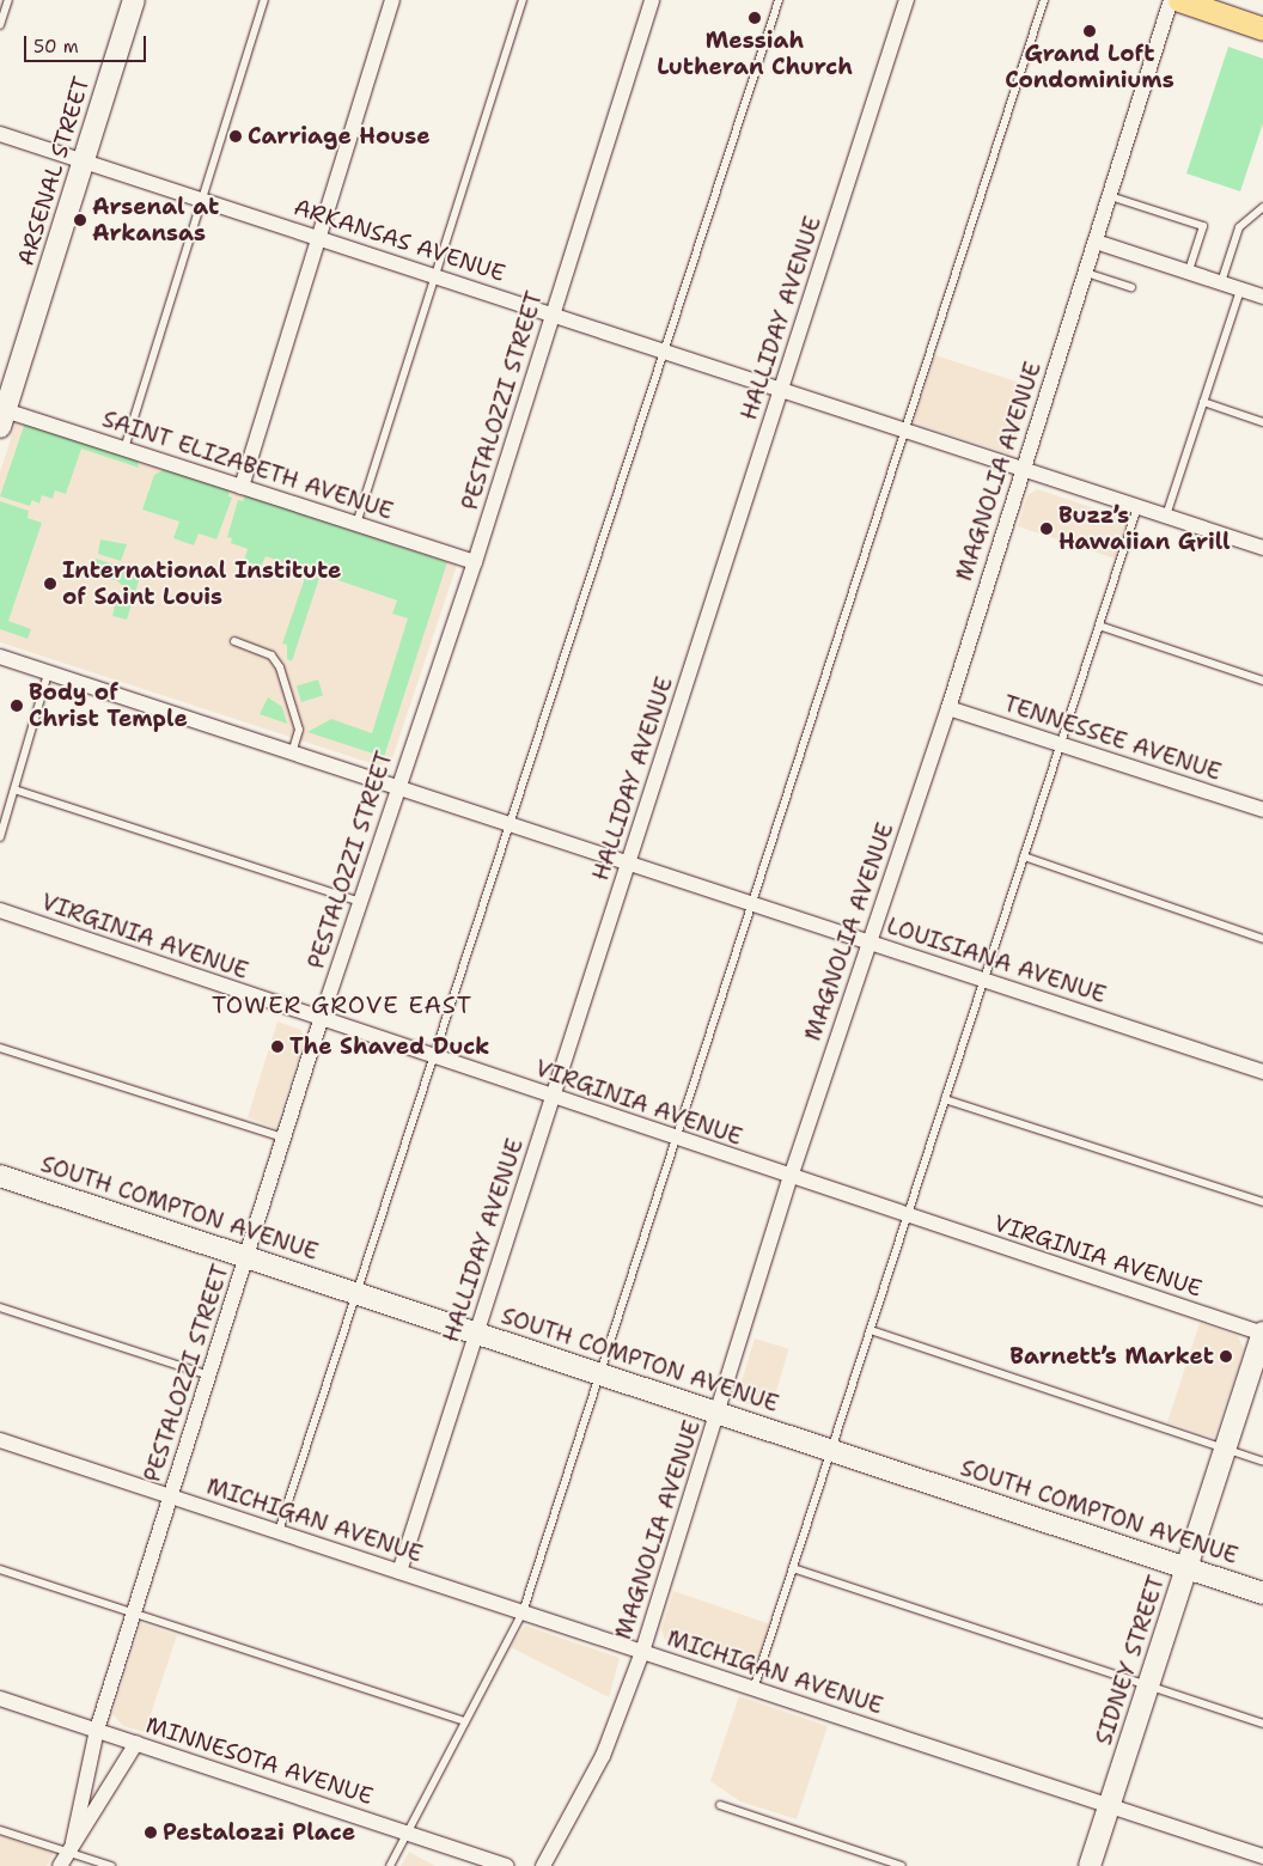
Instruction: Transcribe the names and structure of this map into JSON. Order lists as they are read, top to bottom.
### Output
{
  "streets": {
    "main road": ["ARSENAL STREET", "SOUTH COMPTON AVENUE", "SIDNEY STREET"],
    "street": [
      "ARKANSAS AVENUE",
      "HALLIDAY AVENUE",
      "PESTALOZZI STREET",
      "SAINT ELIZABETH AVENUE",
      "MAGNOLIA AVENUE",
      "TENNESSEE AVENUE",
      "VIRGINIA AVENUE",
      "LOUISIANA AVENUE",
      "MICHIGAN AVENUE",
      "MINNESOTA AVENUE"
    ]
  },
  "crossings": [
    ["ARSENAL STREET", "ARKANSAS AVENUE"],
    ["ARSENAL STREET", "SAINT ELIZABETH AVENUE"],
    ["ARKANSAS AVENUE", "HALLIDAY AVENUE"],
    ["ARKANSAS AVENUE", "PESTALOZZI STREET"],
    ["ARKANSAS AVENUE", "MAGNOLIA AVENUE"],
    ["HALLIDAY AVENUE", "VIRGINIA AVENUE"],
    ["HALLIDAY AVENUE", "LOUISIANA AVENUE"],
    ["HALLIDAY AVENUE", "SOUTH COMPTON AVENUE"],
    ["HALLIDAY AVENUE", "MICHIGAN AVENUE"],
    ["PESTALOZZI STREET", "SAINT ELIZABETH AVENUE"],
    ["PESTALOZZI STREET", "VIRGINIA AVENUE"],
    ["PESTALOZZI STREET", "LOUISIANA AVENUE"],
    ["PESTALOZZI STREET", "SOUTH COMPTON AVENUE"],
    ["PESTALOZZI STREET", "MICHIGAN AVENUE"],
    ["PESTALOZZI STREET", "MINNESOTA AVENUE"],
    ["MAGNOLIA AVENUE", "TENNESSEE AVENUE"],
    ["MAGNOLIA AVENUE", "VIRGINIA AVENUE"],
    ["MAGNOLIA AVENUE", "LOUISIANA AVENUE"],
    ["MAGNOLIA AVENUE", "SOUTH COMPTON AVENUE"],
    ["MAGNOLIA AVENUE", "MICHIGAN AVENUE"],
    ["VIRGINIA AVENUE", "SIDNEY STREET"],
    ["SOUTH COMPTON AVENUE", "SIDNEY STREET"],
    ["MICHIGAN AVENUE", "SIDNEY STREET"]
  ],
  "districts": ["TOWER GROVE EAST"],
  "places": [
    "Messiah Lutheran Church",
    "Grand Loft Condominiums",
    "Carriage House",
    "Arsenal at Arkansas",
    "Buzz’s Hawaiian Grill",
    "International Institute of Saint Louis",
    "Body of Christ Temple",
    "The Shaved Duck",
    "Barnett’s Market",
    "Pestalozzi Place"
  ],
  "scale_bar": "50 m"
}
